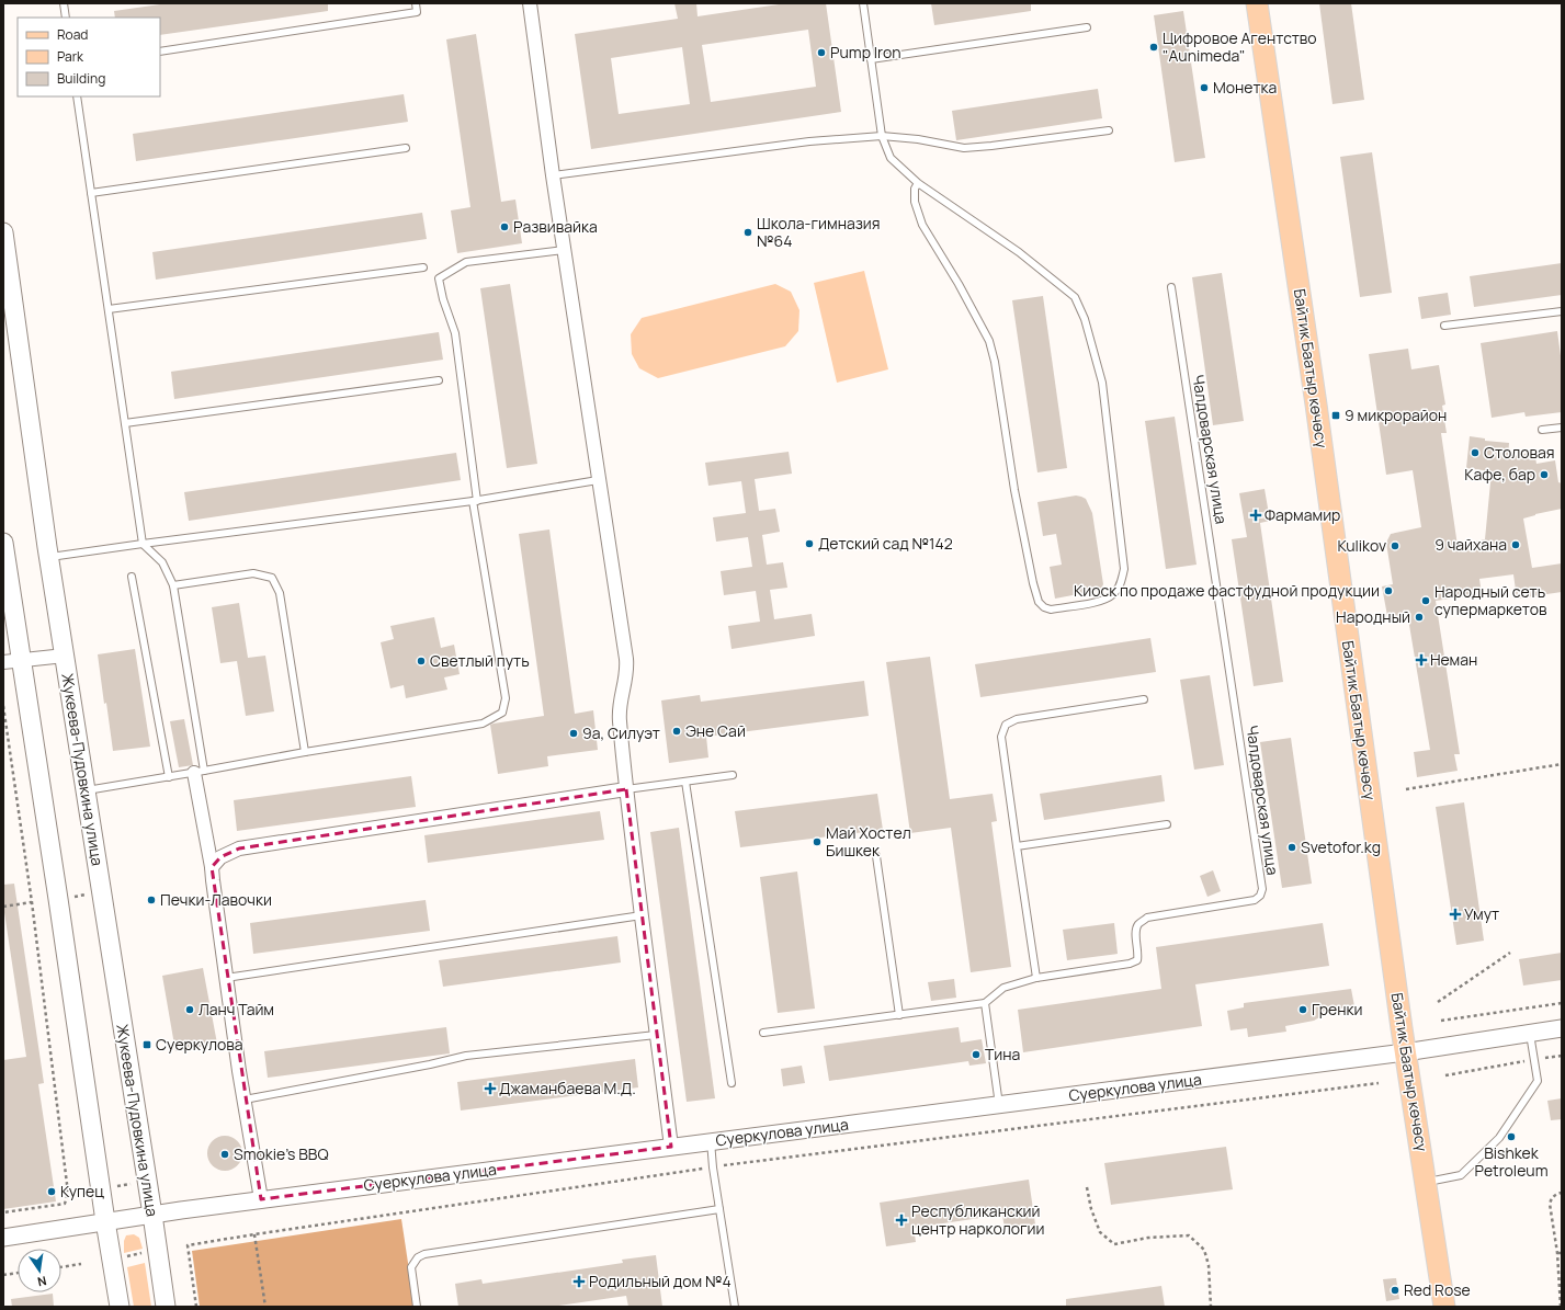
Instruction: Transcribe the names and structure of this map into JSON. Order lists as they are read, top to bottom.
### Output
{
  "streets": {
    "main road": ["Байтик Баатыр көчөсү", "Жукеева-Пудовкина улица"],
    "street": ["Суеркулова улица"],
    "lane": ["Чалдоварская улица"]
  },
  "crossings": [
    ["Байтик Баатыр көчөсү", "Суеркулова улица"],
    ["Жукеева-Пудовкина улица", "Суеркулова улица"]
  ],
  "places": {
    "other": [
      "Цифровое Агентство \"Aunimeda\"",
      "Pump Iron",
      "Монетка",
      "Развивайка",
      "Школа-гимназия №64",
      "Столовая",
      "Кафе, бар",
      "Детский сад №142",
      "9 чайхана",
      "Kulikov",
      "Киоск по продаже фастфудной продукции",
      "Народный сеть супермаркетов",
      "Народный",
      "Светлый путь",
      "Эне Сай",
      "9а, Силуэт",
      "Май Хостел Бишкек",
      "Svetofor.kg",
      "Печки-Лавочки",
      "Ланч Тайм",
      "Гренки",
      "Тина",
      "Bishkek Petroleum",
      "Smokie's BBQ",
      "Купец",
      "Red Rose"
    ],
    "transit": ["9 микрорайон", "Суеркулова"],
    "health": [
      "Фармамир",
      "Неман",
      "Умут",
      "Джаманбаева М.Д.",
      "Республиканский центр наркологии",
      "Родильный дом №4"
    ]
  },
  "legend": ["Road", "Park", "Building"],
  "north": "bottom"
}
